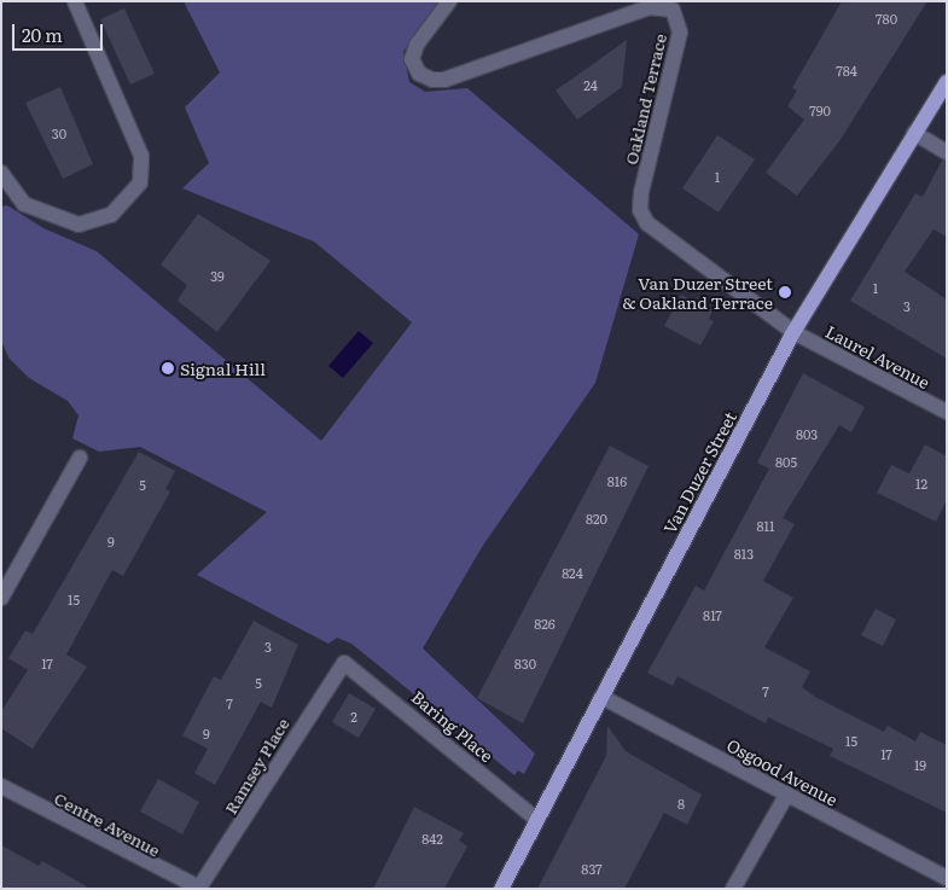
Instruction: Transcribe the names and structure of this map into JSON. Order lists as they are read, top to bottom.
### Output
{
  "streets": {
    "main road": ["Van Duzer Street"],
    "street": [
      "Oakland Terrace",
      "Laurel Avenue",
      "Baring Place",
      "Ramsey Place",
      "Osgood Avenue",
      "Centre Avenue"
    ]
  },
  "crossings": [
    ["Oakland Terrace", "Laurel Avenue"],
    ["Oakland Terrace", "Van Duzer Street"],
    ["Laurel Avenue", "Van Duzer Street"],
    ["Van Duzer Street", "Baring Place"],
    ["Van Duzer Street", "Osgood Avenue"],
    ["Baring Place", "Ramsey Place"],
    ["Ramsey Place", "Centre Avenue"]
  ],
  "places": ["Van Duzer Street & Oakland Terrace", "Signal Hill"],
  "house_numbers": [
    "780",
    "784",
    "24",
    "790",
    "30",
    "1",
    "39",
    "1",
    "3",
    "803",
    "805",
    "816",
    "12",
    "5",
    "820",
    "811",
    "9",
    "813",
    "824",
    "15",
    "817",
    "826",
    "3",
    "17",
    "830",
    "5",
    "7",
    "7",
    "2",
    "9",
    "15",
    "17",
    "19",
    "8",
    "842",
    "837"
  ],
  "scale_bar": "20 m"
}
